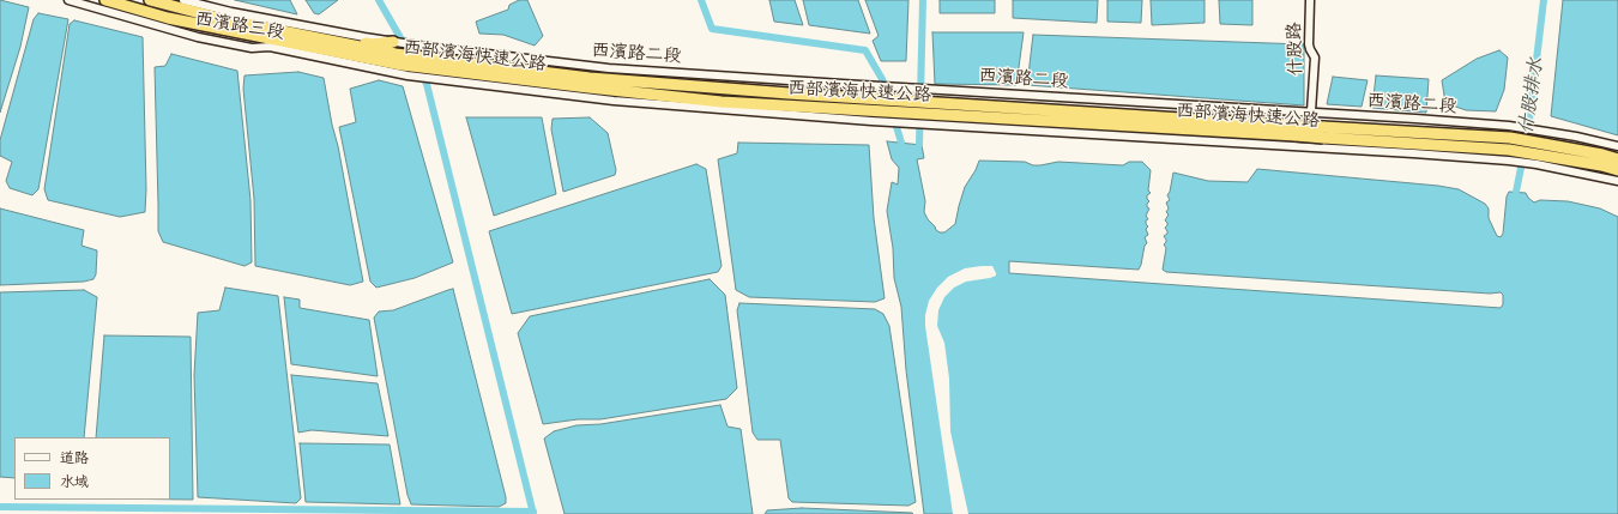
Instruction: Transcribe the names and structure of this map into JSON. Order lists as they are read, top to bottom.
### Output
{
  "streets": {
    "highway": ["西部濱海快速公路"],
    "street": ["西濱路三段", "什股路", "西濱路二段"]
  },
  "crossings": [
    ["西濱路三段", "西濱路二段"],
    ["西濱路三段", "西部濱海快速公路"],
    ["什股路", "西濱路二段"]
  ],
  "water": ["什股排水"],
  "legend": ["道路", "水域"]
}
